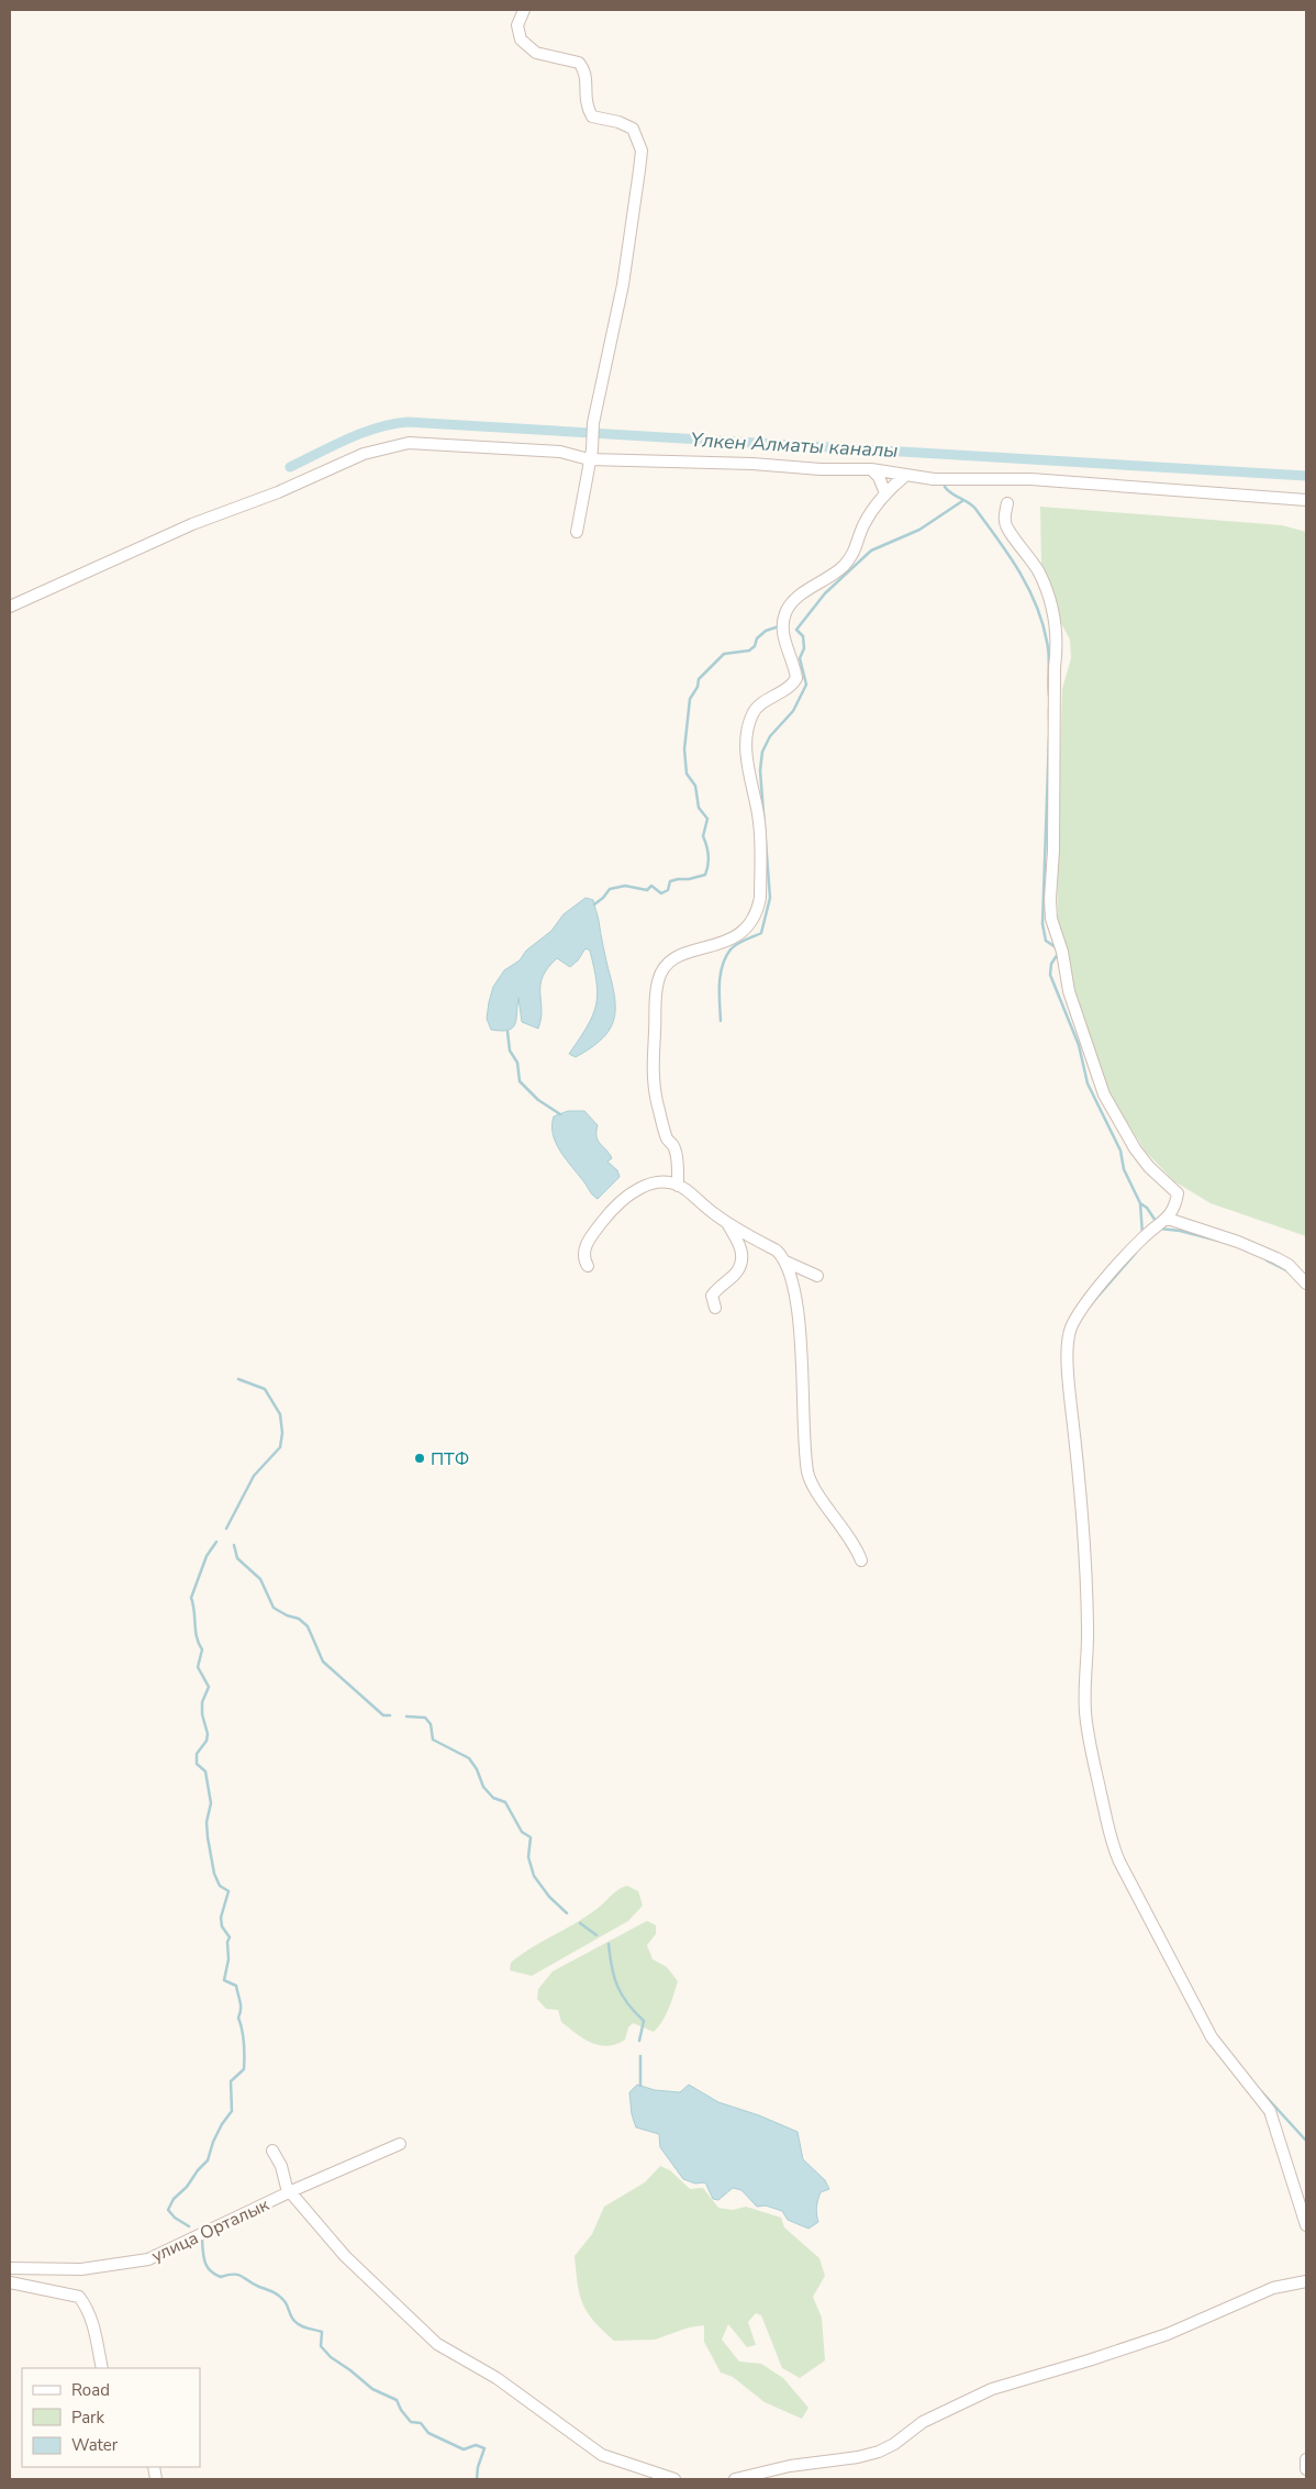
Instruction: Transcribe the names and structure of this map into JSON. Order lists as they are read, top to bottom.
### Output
{
  "streets": {
    "street": ["улица Орталык"]
  },
  "water": ["Үлкен Алматы каналы"],
  "places": ["ПТФ"],
  "legend": ["Road", "Park", "Water"]
}
